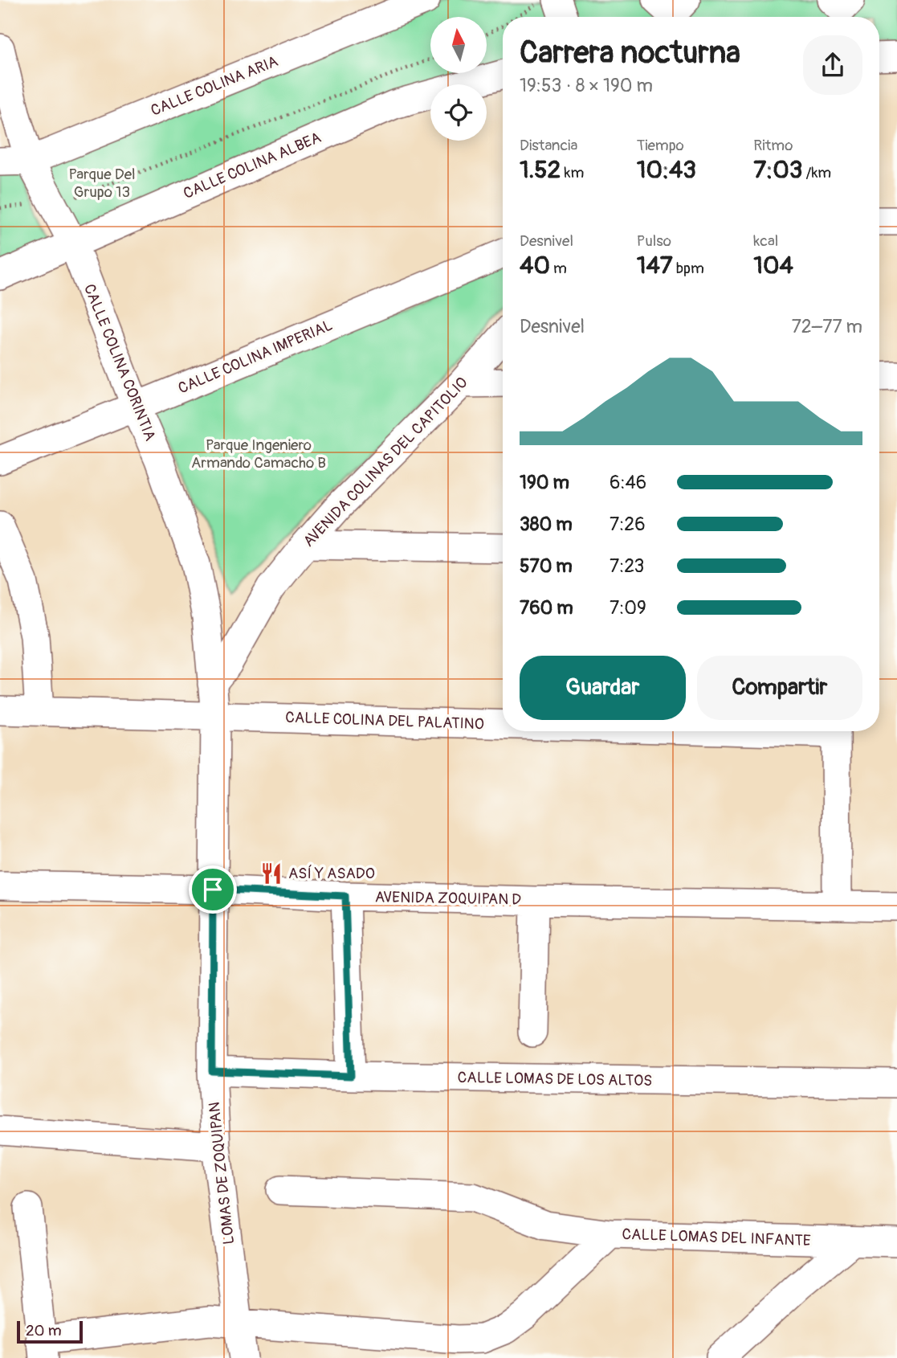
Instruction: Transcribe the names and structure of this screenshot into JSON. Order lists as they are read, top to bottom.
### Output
{
  "streets": {
    "street": [
      "CALLE COLINA ARIA",
      "CALLE COLINA ALBEA",
      "CALLE COLINA IMPERIAL",
      "CALLE COLINA CORINTIA",
      "AVENIDA COLINAS DEL CAPITOLIO",
      "CALLE COLINA DEL PALATINO",
      "AVENIDA ZOQUIPAN D",
      "CALLE LOMAS DE LOS ALTOS",
      "LOMAS DE ZOQUIPAN",
      "CALLE LOMAS DEL INFANTE"
    ]
  },
  "crossings": [
    ["CALLE COLINA ARIA", "CALLE COLINA CORINTIA"],
    ["CALLE COLINA ALBEA", "CALLE COLINA CORINTIA"],
    ["CALLE COLINA IMPERIAL", "CALLE COLINA CORINTIA"],
    ["CALLE COLINA CORINTIA", "AVENIDA COLINAS DEL CAPITOLIO"],
    ["CALLE COLINA CORINTIA", "LOMAS DE ZOQUIPAN"],
    ["AVENIDA COLINAS DEL CAPITOLIO", "LOMAS DE ZOQUIPAN"],
    ["CALLE COLINA DEL PALATINO", "LOMAS DE ZOQUIPAN"],
    ["AVENIDA ZOQUIPAN D", "LOMAS DE ZOQUIPAN"],
    ["CALLE LOMAS DE LOS ALTOS", "LOMAS DE ZOQUIPAN"],
    ["LOMAS DE ZOQUIPAN", "CALLE LOMAS DEL INFANTE"]
  ],
  "parks": ["Parque Del Grupo 13", "Parque Ingeniero Armando Camacho B"],
  "places": {
    "restaurant": ["ASÍ Y ASADO"]
  },
  "scale_bar": "20 m",
  "north": "top",
  "page": {
    "heading": ["Carrera nocturna", "19:53 · 8 × 190 m"],
    "stats": [
      ["Distancia", "1.52 km"],
      ["Tiempo", "10:43"],
      ["Ritmo", "7:03 /km"],
      ["Desnivel", "40 m"],
      ["Pulso", "147 bpm"],
      ["kcal", "104"]
    ],
    "chart": ["Desnivel", "72–77 m"],
    "list": [
      {
        "name": "190 m",
        "note": "6:46"
      },
      {
        "name": "380 m",
        "note": "7:26"
      },
      {
        "name": "570 m",
        "note": "7:23"
      },
      {
        "name": "760 m",
        "note": "7:09"
      }
    ],
    "buttons": ["Guardar", "Compartir"],
    "scale": "20 m"
  }
}
